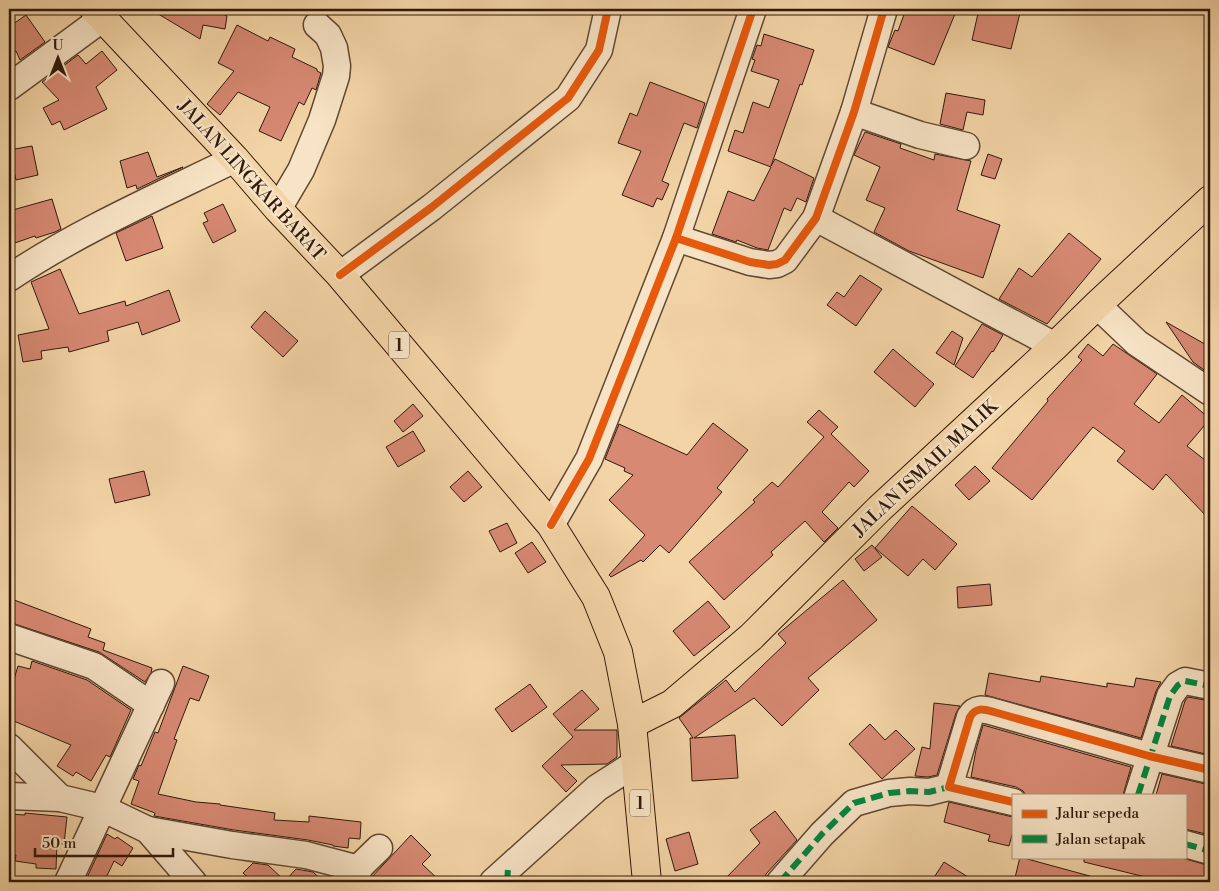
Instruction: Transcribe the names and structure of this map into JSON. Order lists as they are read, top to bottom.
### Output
{
  "streets": {
    "main road": ["JALAN LINGKAR BARAT", "1", "JALAN ISMAIL MALIK"]
  },
  "crossings": [
    ["JALAN LINGKAR BARAT", "JALAN ISMAIL MALIK"]
  ],
  "legend": ["Jalur sepeda", "Jalan setapak"],
  "scale_bar": "50 m",
  "north": "top"
}
